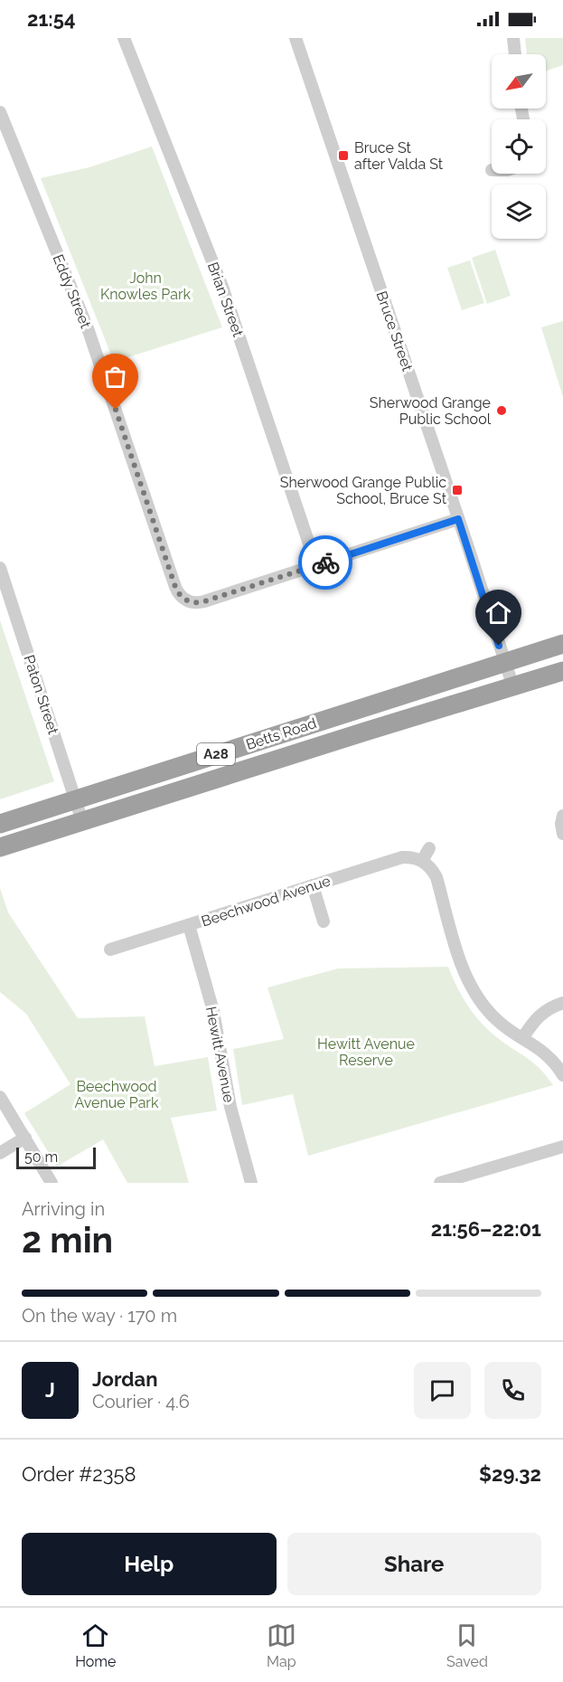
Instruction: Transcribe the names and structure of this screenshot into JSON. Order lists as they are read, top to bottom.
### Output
{
  "streets": {
    "highway": ["Betts Road", "A28"],
    "street": [
      "Eddy Street",
      "Brian Street",
      "Bruce Street",
      "Paton Street",
      "Beechwood Avenue",
      "Hewitt Avenue"
    ]
  },
  "crossings": [
    ["Eddy Street", "Brian Street"],
    ["Eddy Street", "Bruce Street"],
    ["Bruce Street", "Betts Road"],
    ["Paton Street", "Betts Road"],
    ["Beechwood Avenue", "Hewitt Avenue"]
  ],
  "parks": ["John Knowles Park", "Hewitt Avenue Reserve", "Beechwood Avenue Park"],
  "places": {
    "transit": ["Bruce St after Valda St", "Sherwood Grange Public School, Bruce St"],
    "other": ["Sherwood Grange Public School"]
  },
  "scale_bar": "50 m",
  "north": "bottom left",
  "page": {
    "status": "21:54",
    "scale": "50 m",
    "heading": ["2 min", "Arriving in", "21:56–22:01"],
    "panel": [
      "Jordan",
      "Courier · 4.6",
      "Order #2358",
      "$29.32"
    ],
    "bar": "On the way · 170 m",
    "round": "J",
    "buttons": ["Help", "Share"],
    "tabs": ["Home", "Map", "Saved"]
  }
}
